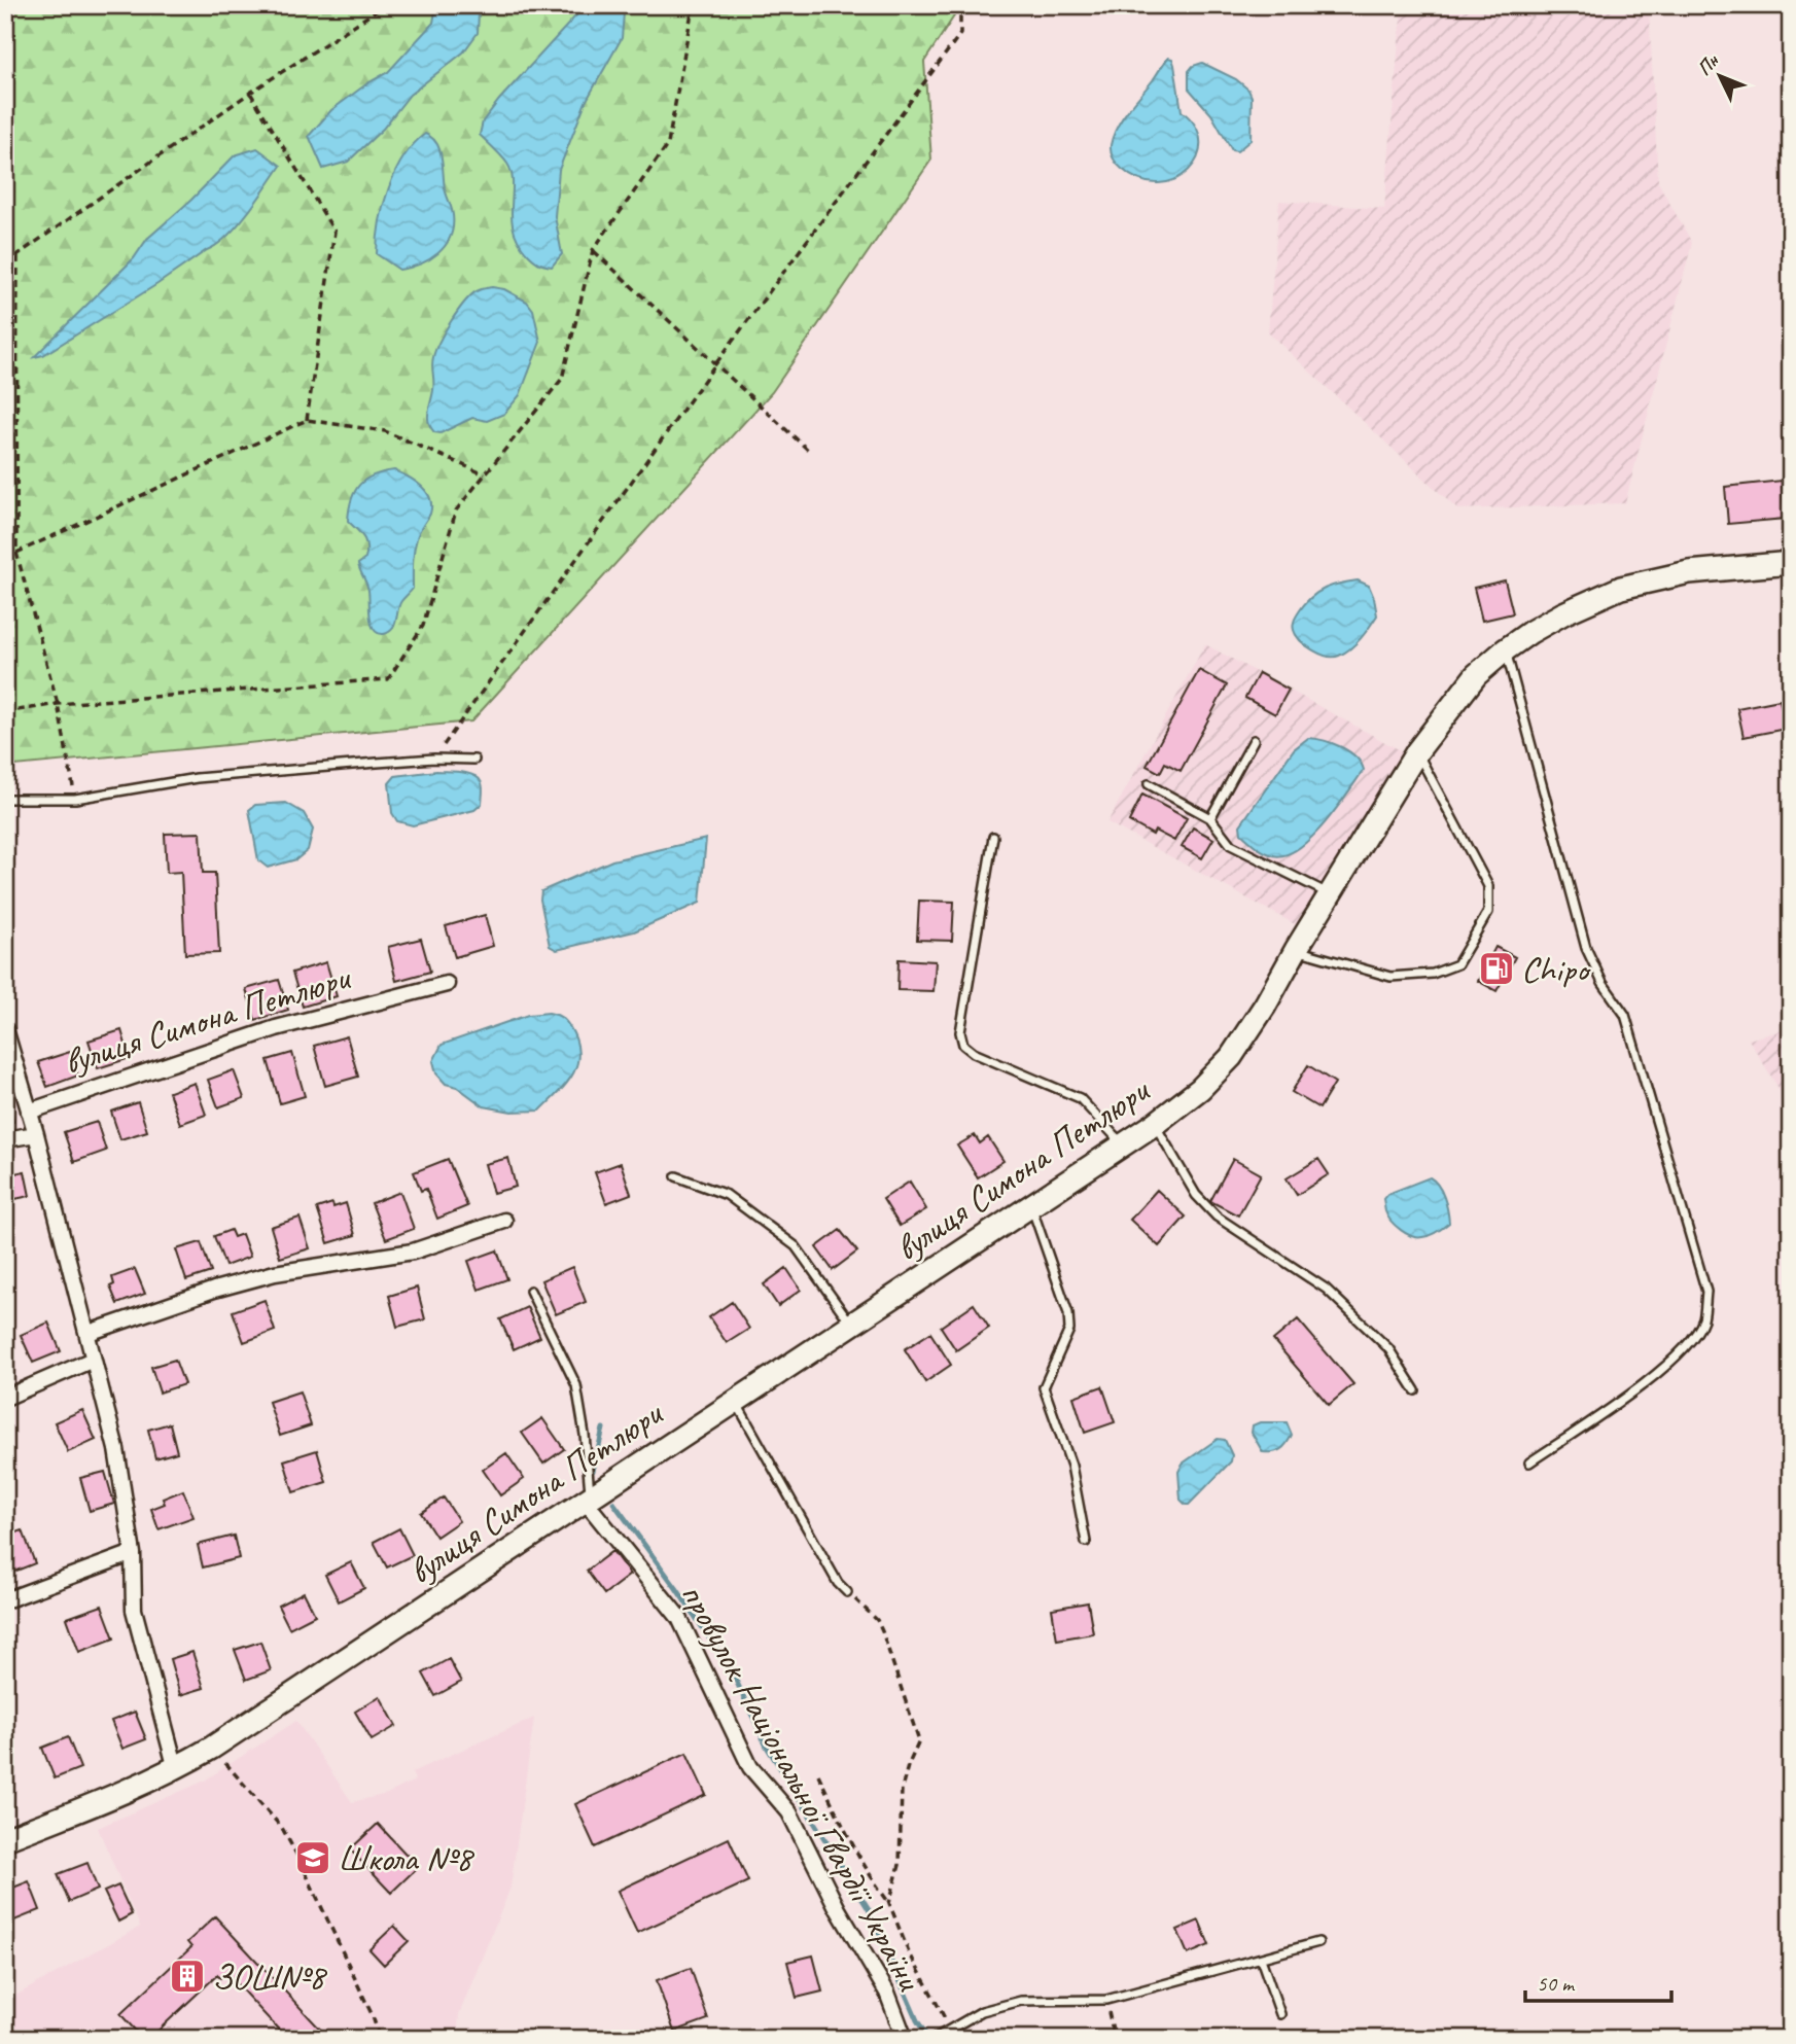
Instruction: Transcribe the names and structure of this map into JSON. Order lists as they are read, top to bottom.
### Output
{
  "streets": {
    "main road": ["вулиця Симона Петлюри"],
    "street": ["провулок Національної Гвардії України"]
  },
  "crossings": [
    ["вулиця Симона Петлюри", "провулок Національної Гвардії України"]
  ],
  "places": {
    "fuel station": ["Chipo"],
    "school or university": ["Школа №8"],
    "building": ["ЗОШ№8"]
  },
  "scale_bar": "50 m",
  "north": "top left"
}
